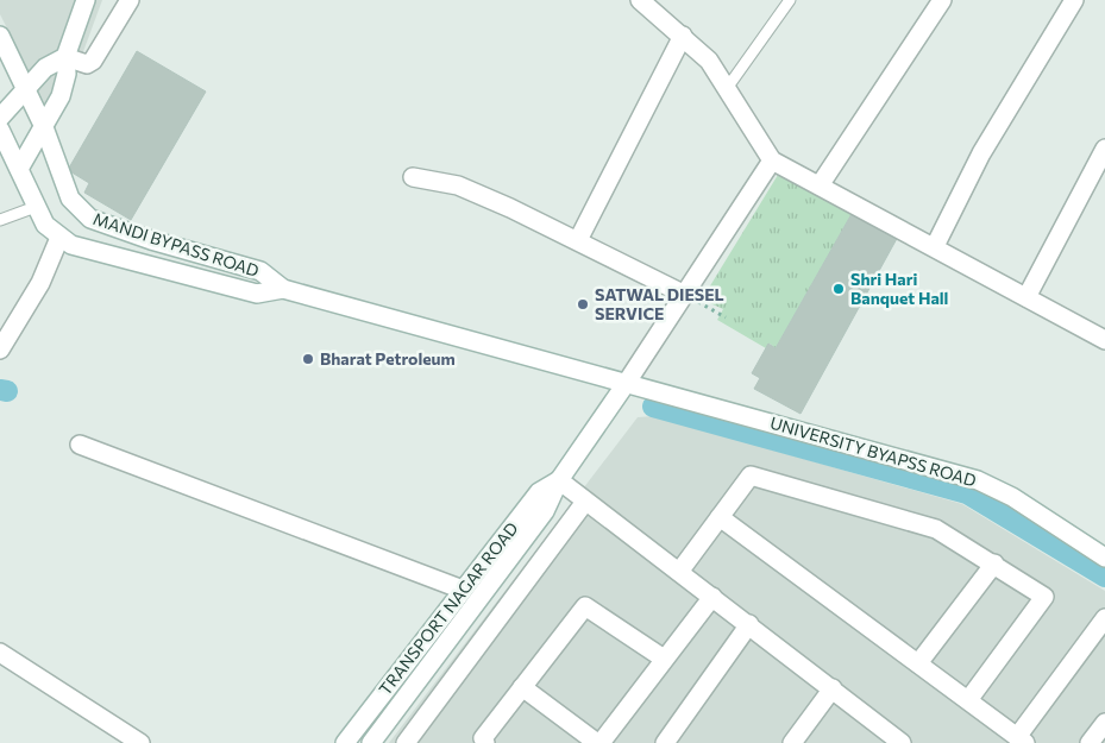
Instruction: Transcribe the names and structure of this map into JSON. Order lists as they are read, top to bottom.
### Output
{
  "streets": {
    "street": ["MANDI BYPASS ROAD", "UNIVERSITY BYAPSS ROAD", "TRANSPORT NAGAR ROAD"]
  },
  "crossings": [
    ["MANDI BYPASS ROAD", "UNIVERSITY BYAPSS ROAD"],
    ["MANDI BYPASS ROAD", "TRANSPORT NAGAR ROAD"],
    ["UNIVERSITY BYAPSS ROAD", "TRANSPORT NAGAR ROAD"]
  ],
  "places": ["Shri Hari Banquet Hall", "SATWAL DIESEL SERVICE", "Bharat Petroleum"]
}
